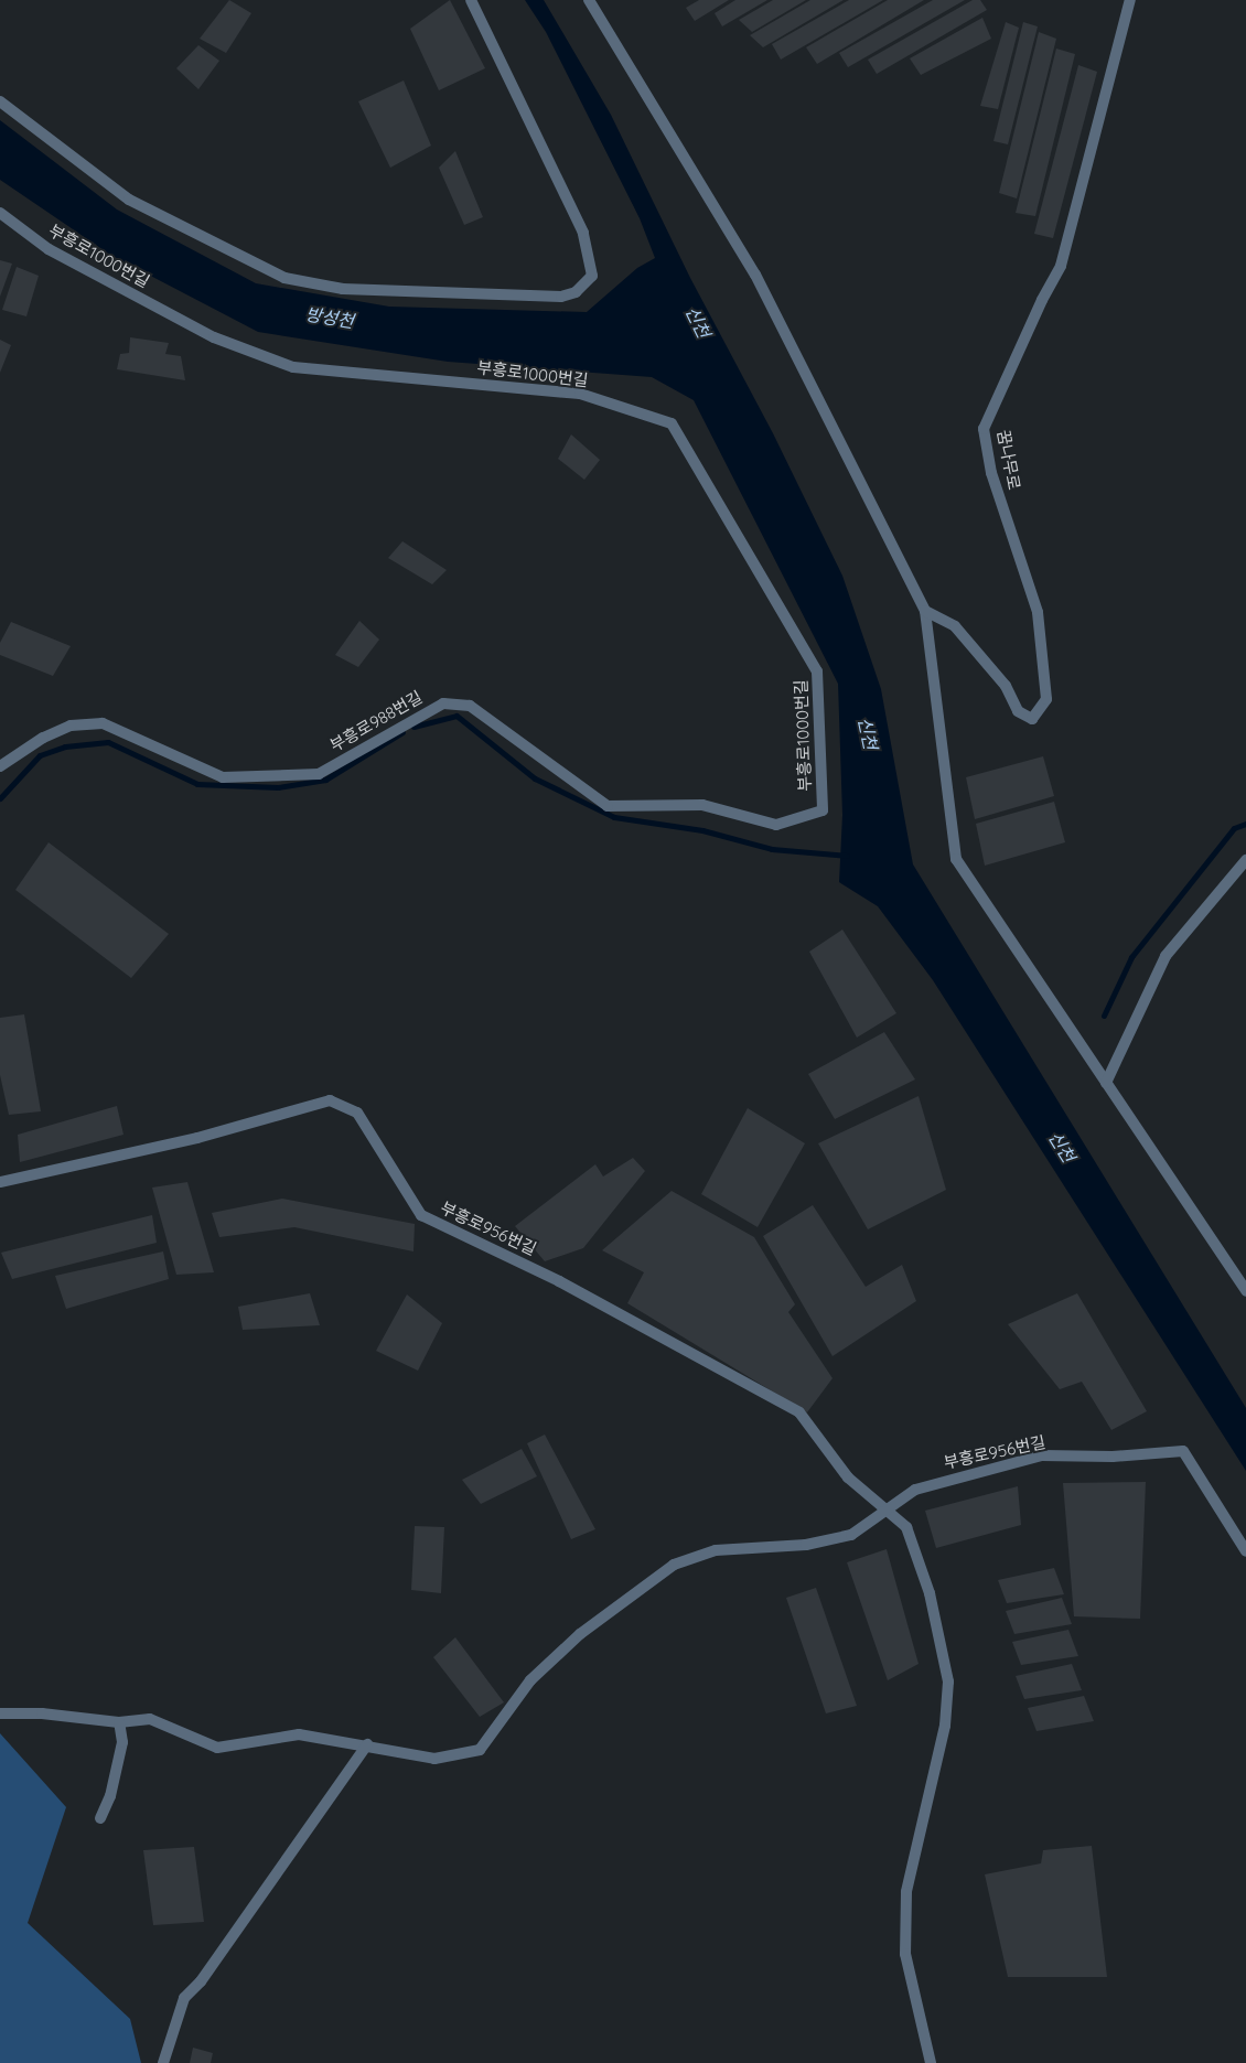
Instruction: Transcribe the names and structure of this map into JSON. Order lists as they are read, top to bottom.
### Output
{
  "streets": {
    "street": [
      "부흥로1000번길",
      "꿈나무로",
      "부흥로988번길",
      "부흥로956번길"
    ]
  },
  "crossings": [
    ["부흥로1000번길", "부흥로988번길"]
  ],
  "water": ["방성천", "신천"]
}
